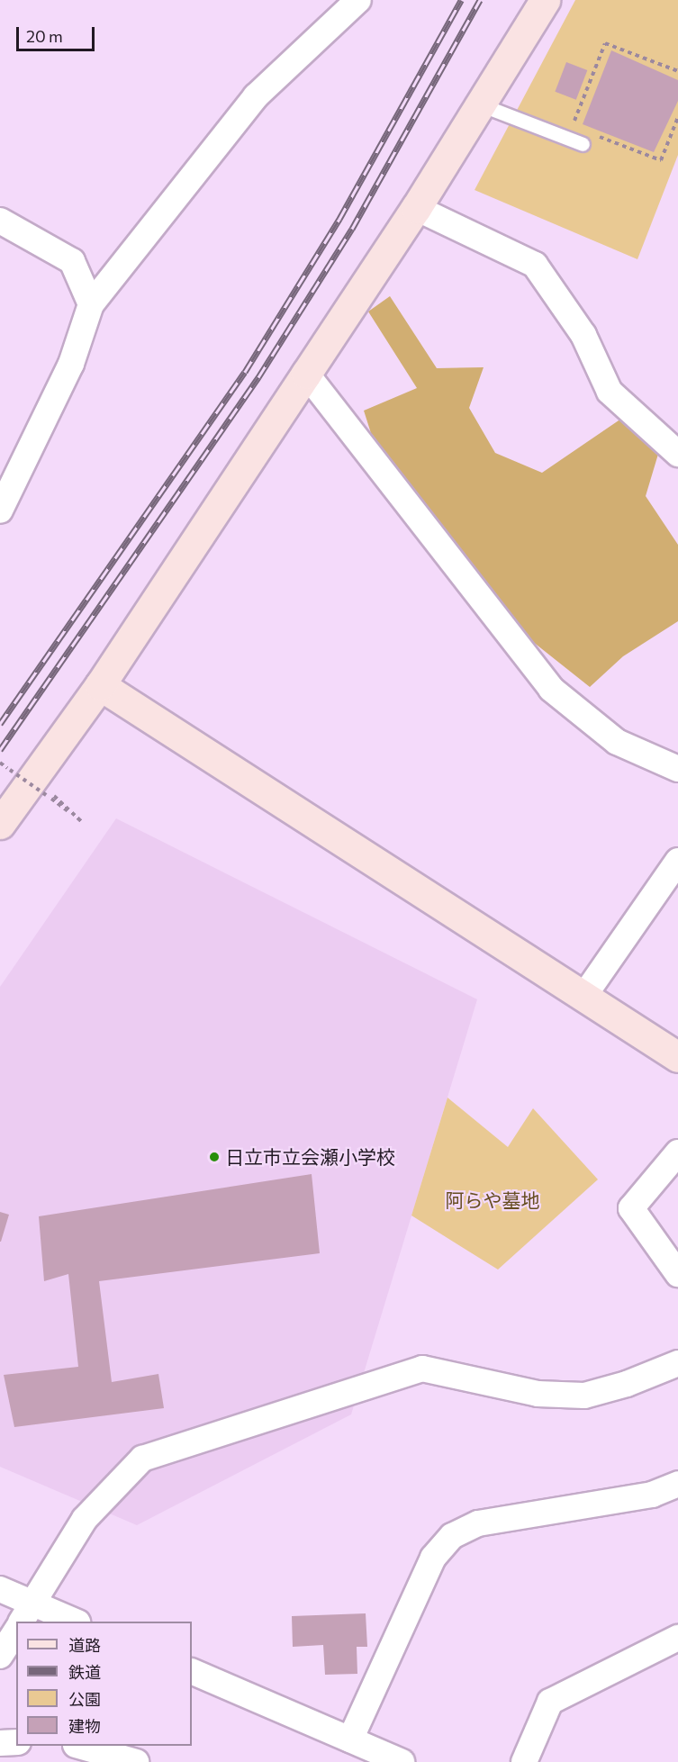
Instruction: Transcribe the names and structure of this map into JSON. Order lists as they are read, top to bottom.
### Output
{
  "parks": ["阿らや墓地"],
  "places": ["日立市立会瀬小学校"],
  "legend": [
    "道路",
    "鉄道",
    "公園",
    "建物"
  ],
  "scale_bar": "20 m"
}
